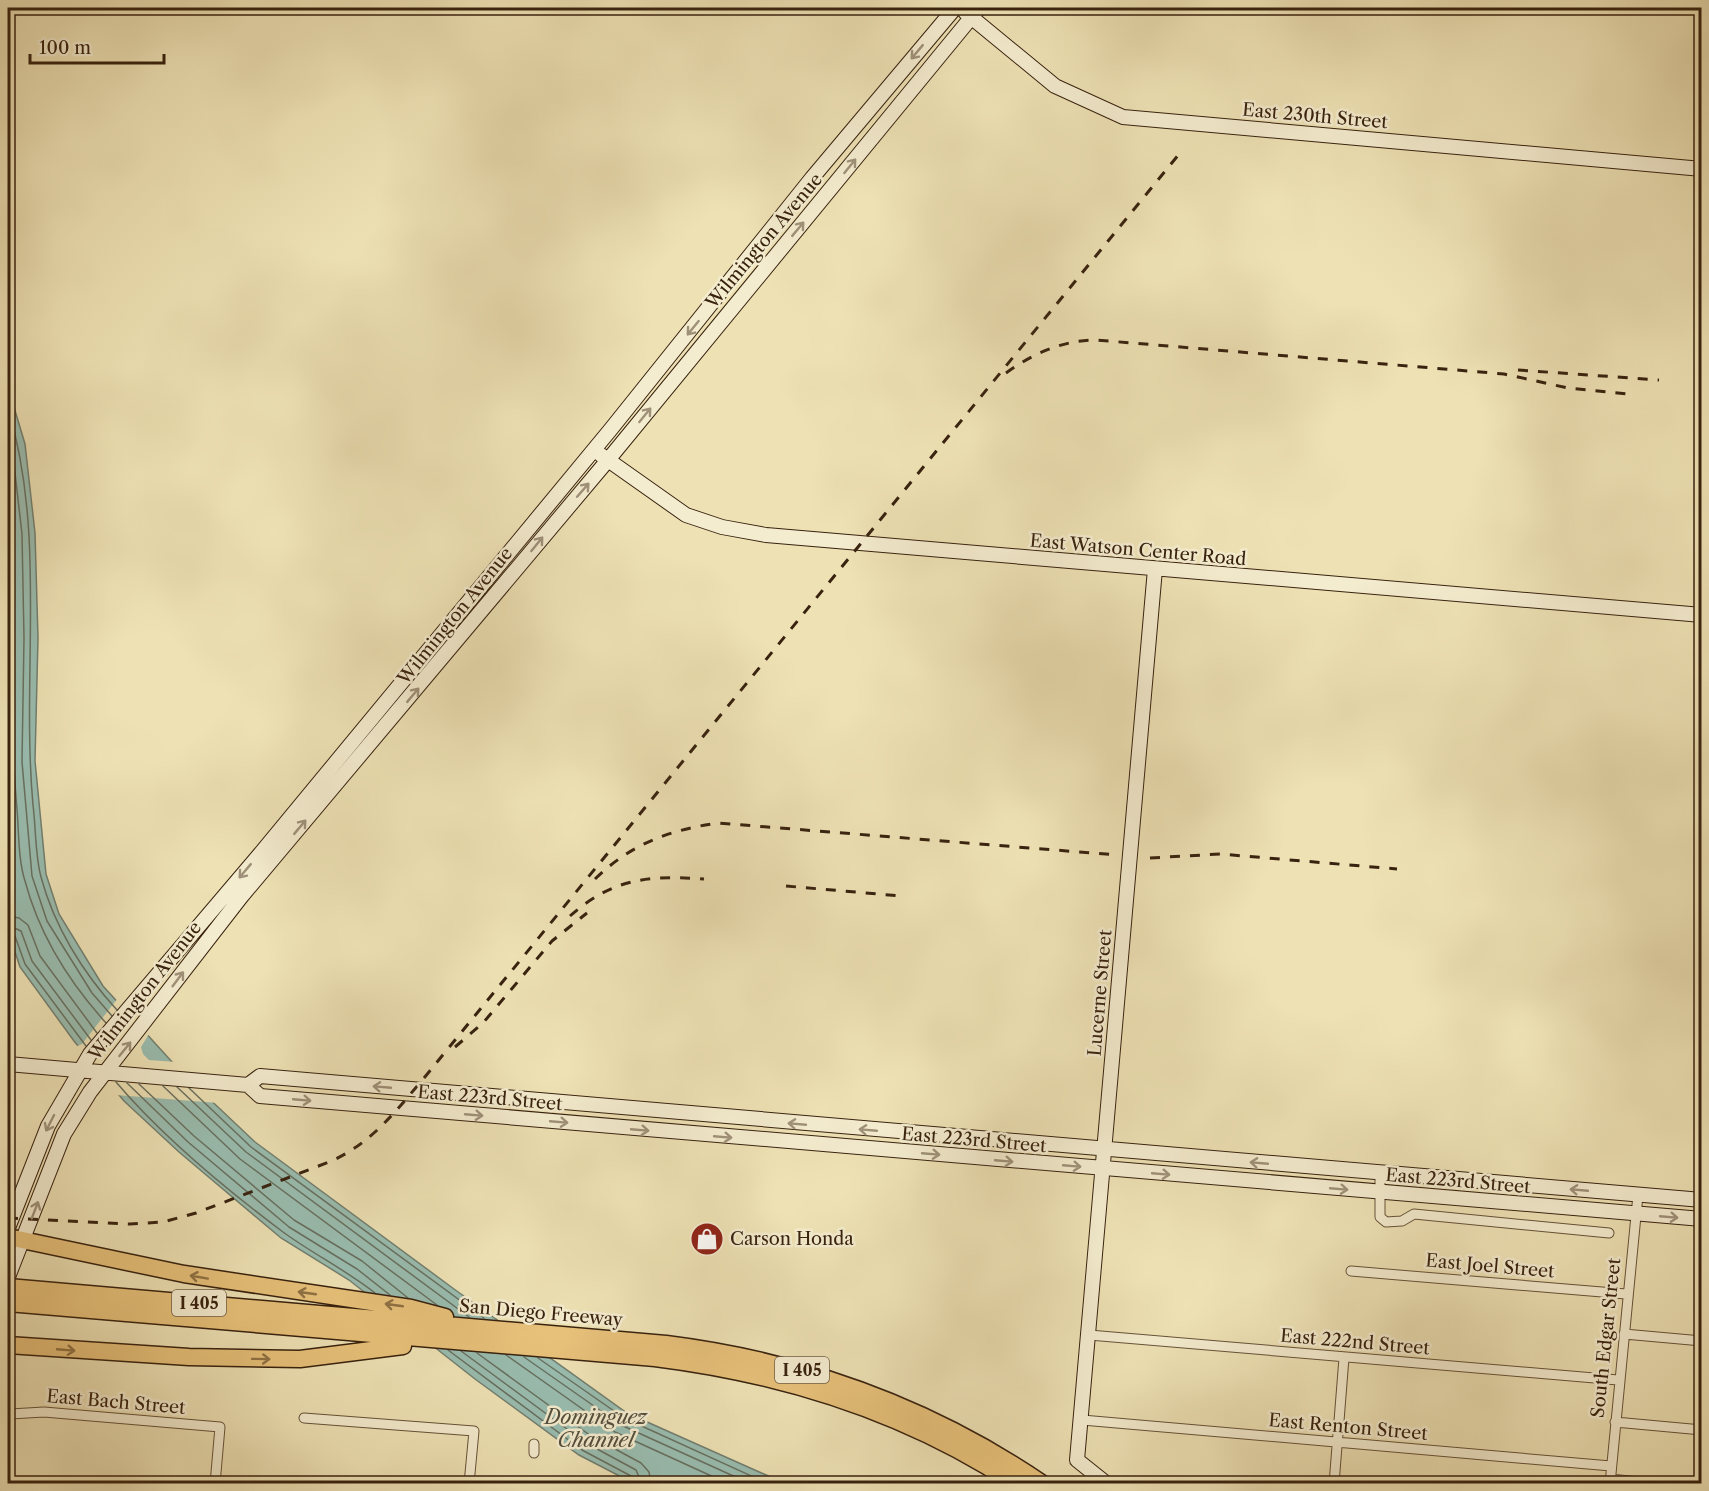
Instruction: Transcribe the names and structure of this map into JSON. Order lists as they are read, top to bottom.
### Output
{
  "streets": {
    "highway": ["I 405", "San Diego Freeway"],
    "main road": [
      "East 230th Street",
      "Wilmington Avenue",
      "East Watson Center Road",
      "Lucerne Street",
      "East 223rd Street"
    ],
    "street": [
      "East Joel Street",
      "South Edgar Street",
      "East 222nd Street",
      "East Bach Street",
      "East Renton Street"
    ]
  },
  "crossings": [
    ["East 230th Street", "Wilmington Avenue"],
    ["Wilmington Avenue", "East Watson Center Road"],
    ["Wilmington Avenue", "East 223rd Street"],
    ["East Watson Center Road", "Lucerne Street"],
    ["Lucerne Street", "East 223rd Street"],
    ["Lucerne Street", "East 222nd Street"],
    ["Lucerne Street", "East Renton Street"],
    ["East 223rd Street", "South Edgar Street"],
    ["East Joel Street", "South Edgar Street"],
    ["South Edgar Street", "East 222nd Street"],
    ["South Edgar Street", "East Renton Street"]
  ],
  "water": ["Dominguez Channel"],
  "places": {
    "shop": ["Carson Honda"]
  },
  "scale_bar": "100 m"
}
